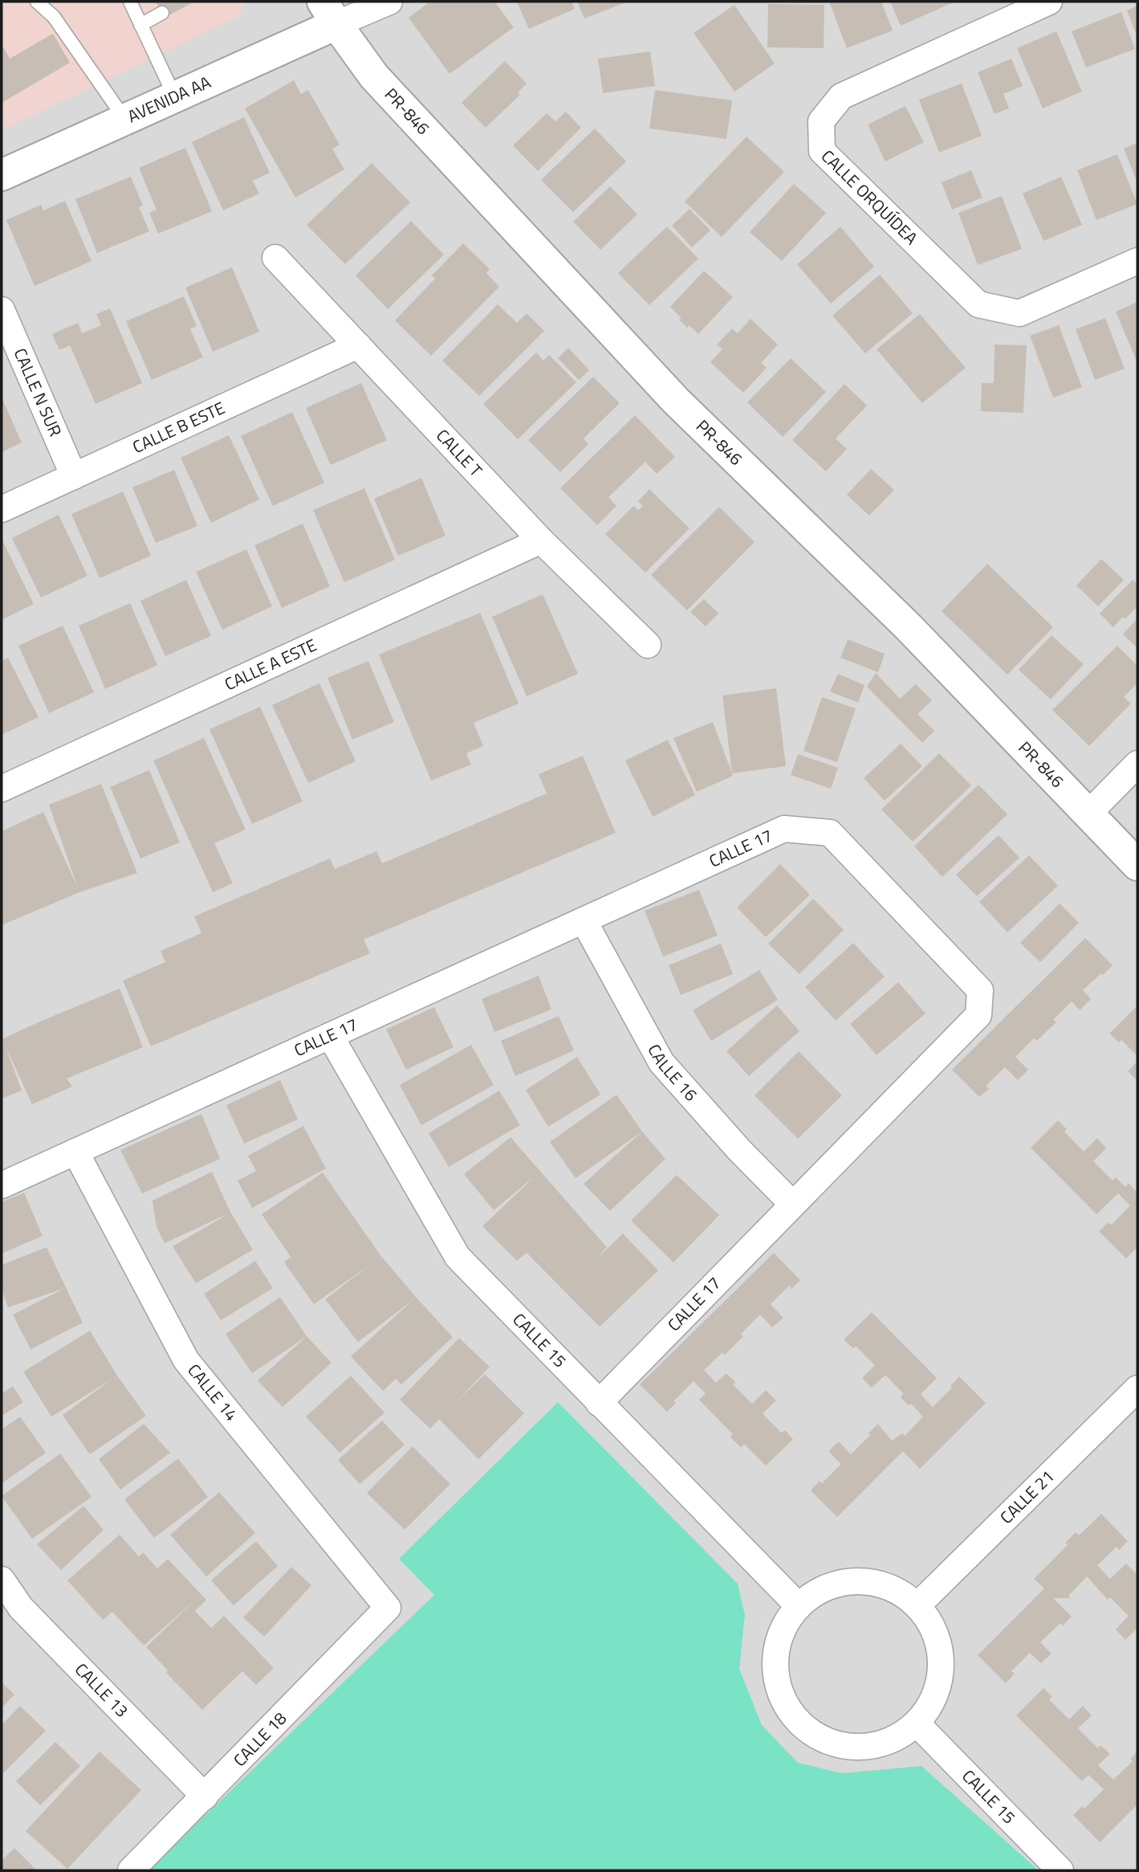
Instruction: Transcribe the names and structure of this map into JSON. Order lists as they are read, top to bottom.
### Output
{
  "streets": {
    "street": [
      "AVENIDA AA",
      "PR-846",
      "CALLE ORQUÍDEA",
      "CALLE N SUR",
      "CALLE B ESTE",
      "CALLE T",
      "CALLE A ESTE",
      "CALLE 17",
      "CALLE 16",
      "CALLE 15",
      "CALLE 14",
      "CALLE 21",
      "CALLE 13",
      "CALLE 18"
    ]
  },
  "crossings": [
    ["AVENIDA AA", "PR-846"],
    ["CALLE N SUR", "CALLE B ESTE"],
    ["CALLE B ESTE", "CALLE T"],
    ["CALLE T", "CALLE A ESTE"],
    ["CALLE 17", "CALLE 16"],
    ["CALLE 17", "CALLE 15"],
    ["CALLE 17", "CALLE 14"],
    ["CALLE 15", "CALLE 21"],
    ["CALLE 14", "CALLE 18"],
    ["CALLE 13", "CALLE 18"]
  ]
}
